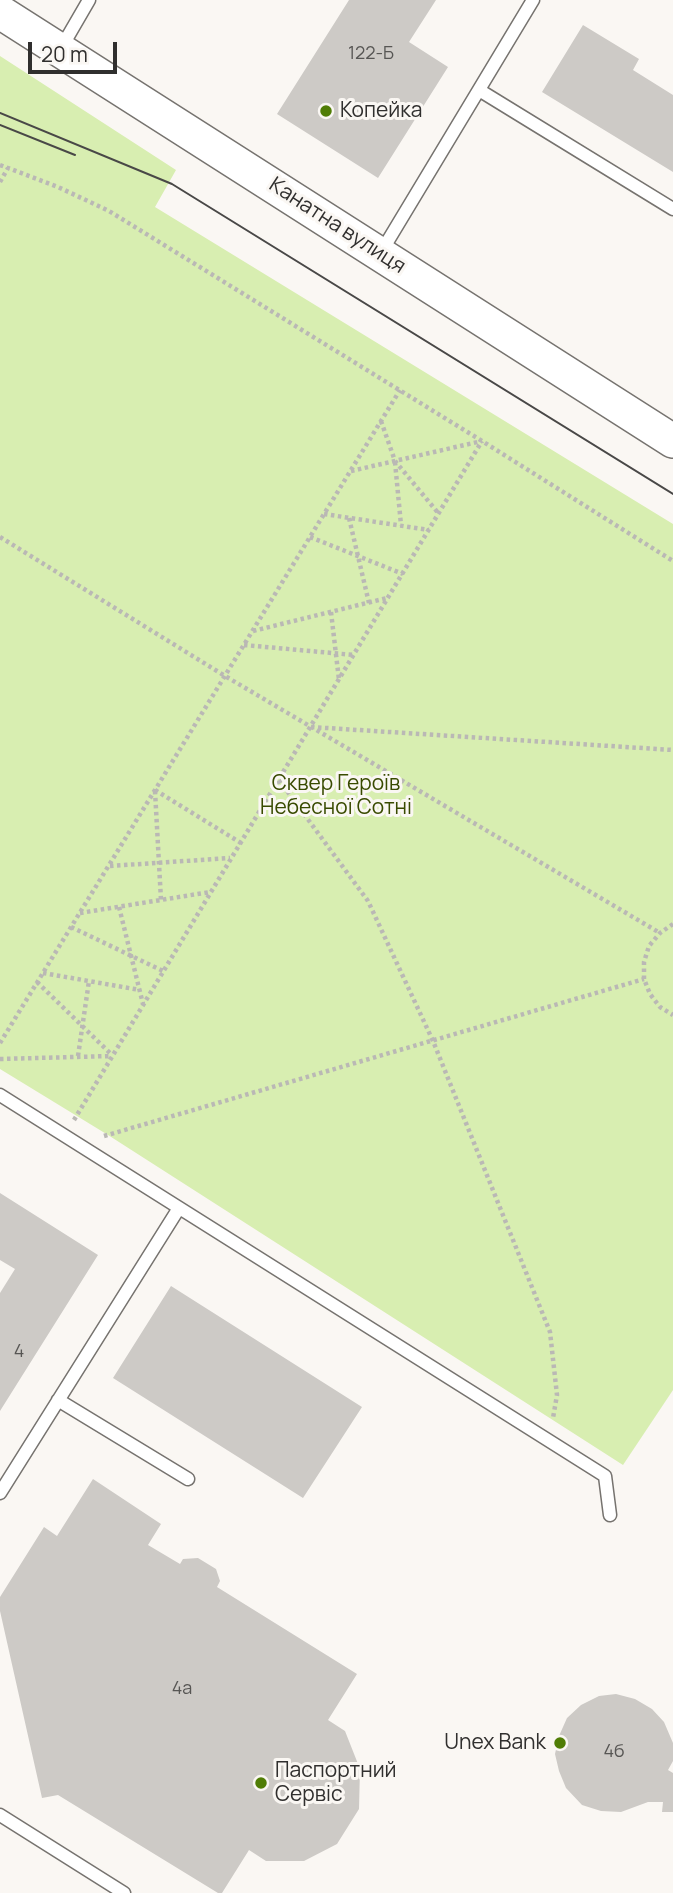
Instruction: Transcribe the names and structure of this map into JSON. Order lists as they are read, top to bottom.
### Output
{
  "streets": {
    "main road": ["Канатна вулиця"]
  },
  "parks": ["Сквер Героїв Небесної Сотні"],
  "places": ["Копейка", "Unex Bank", "Паспортний Сервіс"],
  "house_numbers": [
    "122-Б",
    "4",
    "4а",
    "4б"
  ],
  "scale_bar": "20 m"
}
